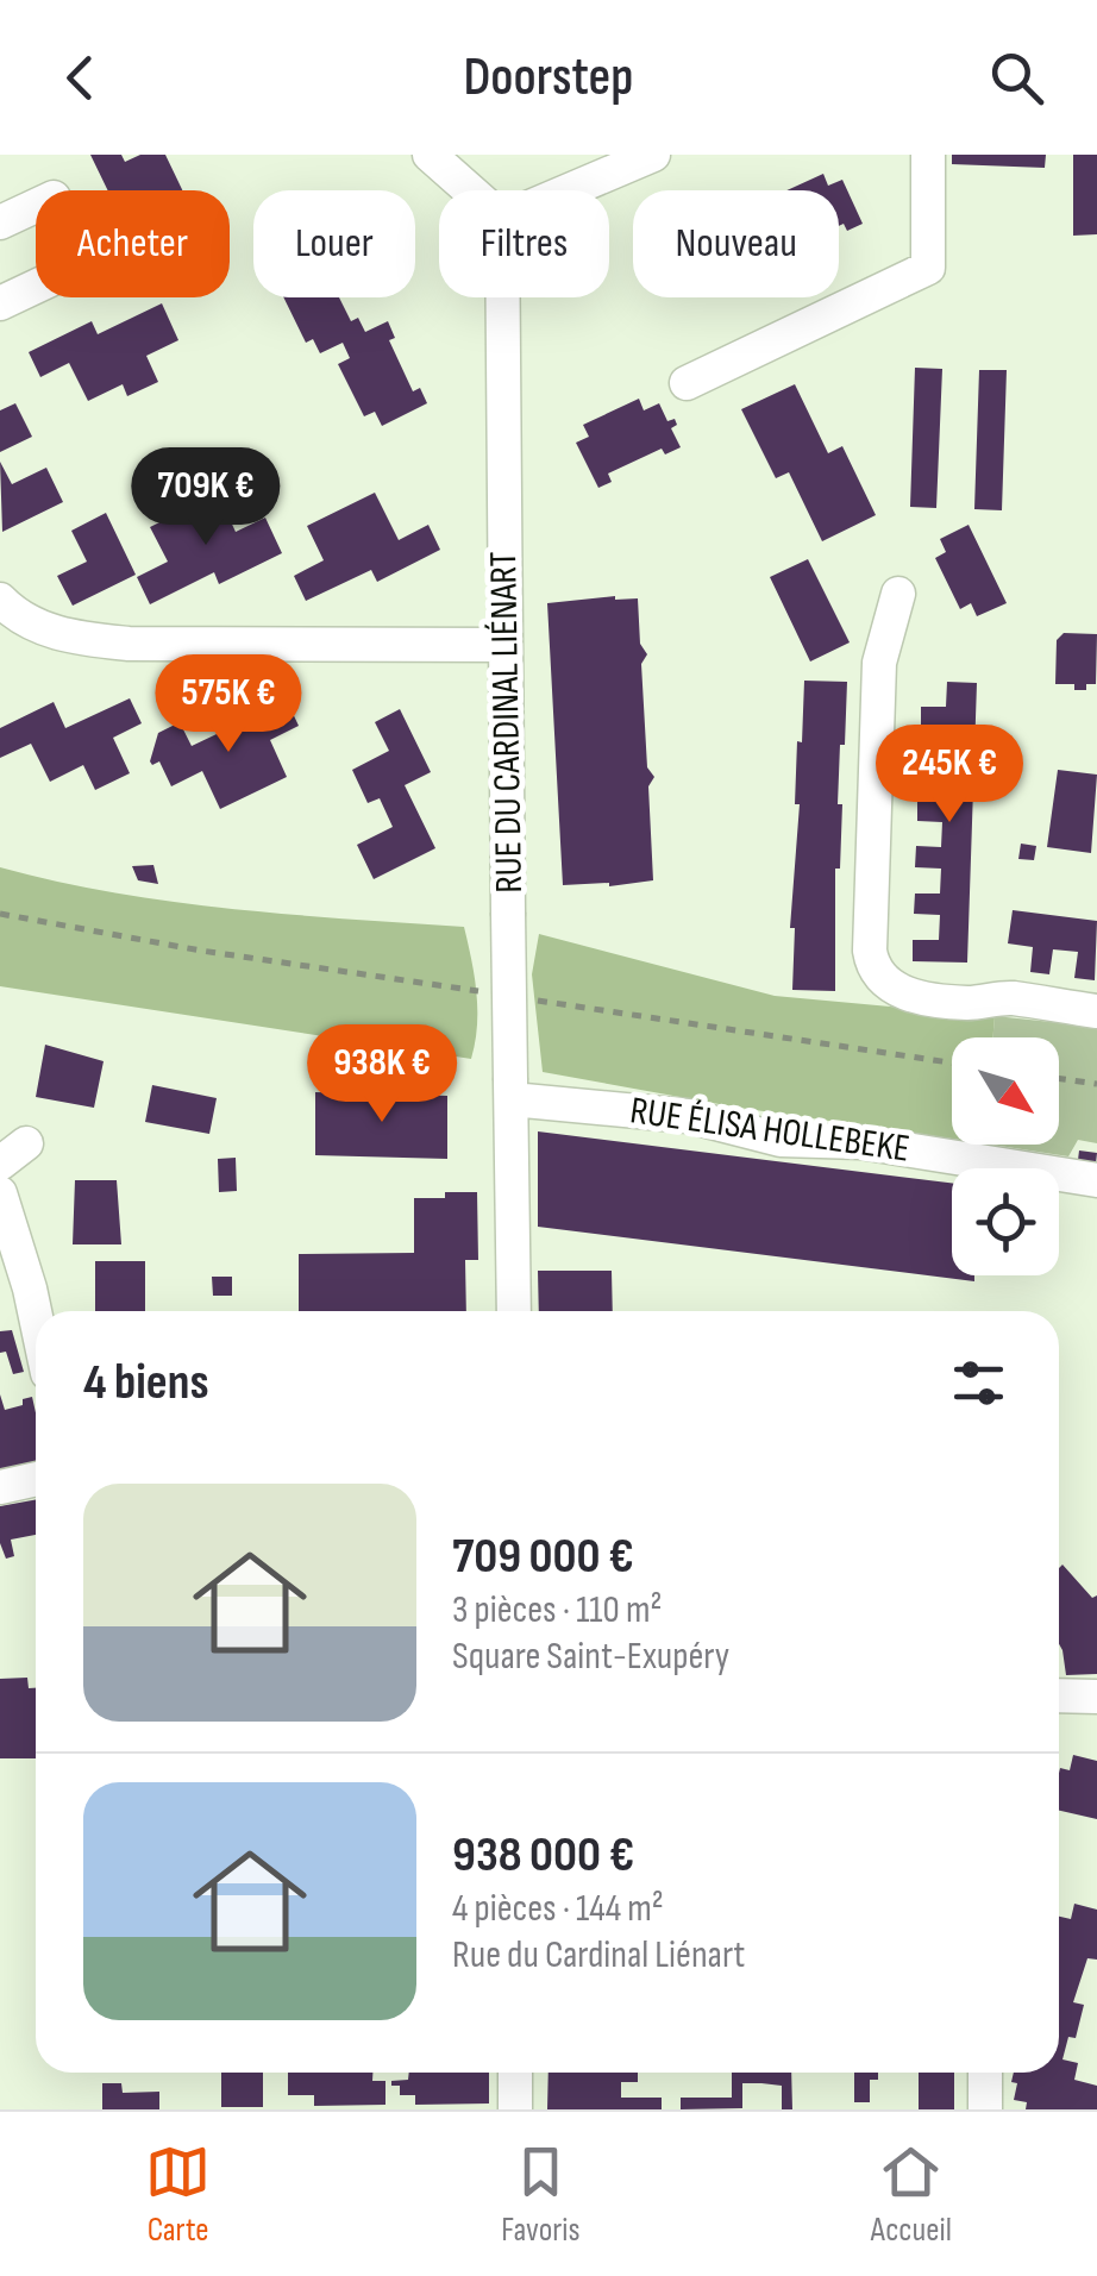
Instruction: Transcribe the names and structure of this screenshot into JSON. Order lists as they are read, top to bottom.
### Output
{
  "streets": {
    "street": ["RUE DU CARDINAL LIÉNART", "RUE ÉLISA HOLLEBEKE"]
  },
  "crossings": [
    ["RUE DU CARDINAL LIÉNART", "RUE ÉLISA HOLLEBEKE"]
  ],
  "north": "bottom right",
  "page": {
    "header": "Doorstep",
    "chip": [
      "Acheter",
      "Louer",
      "Filtres",
      "Nouveau"
    ],
    "price": [
      "709K €",
      "575K €",
      "245K €",
      "938K €"
    ],
    "heading": "4 biens",
    "list": [
      {
        "name": "709 000 €",
        "note": "3 pièces · 110 m² · Square Saint-Exupéry"
      },
      {
        "name": "938 000 €",
        "note": "4 pièces · 144 m² · Rue du Cardinal Liénart"
      }
    ],
    "tabs": ["Carte", "Favoris", "Accueil"]
  }
}
